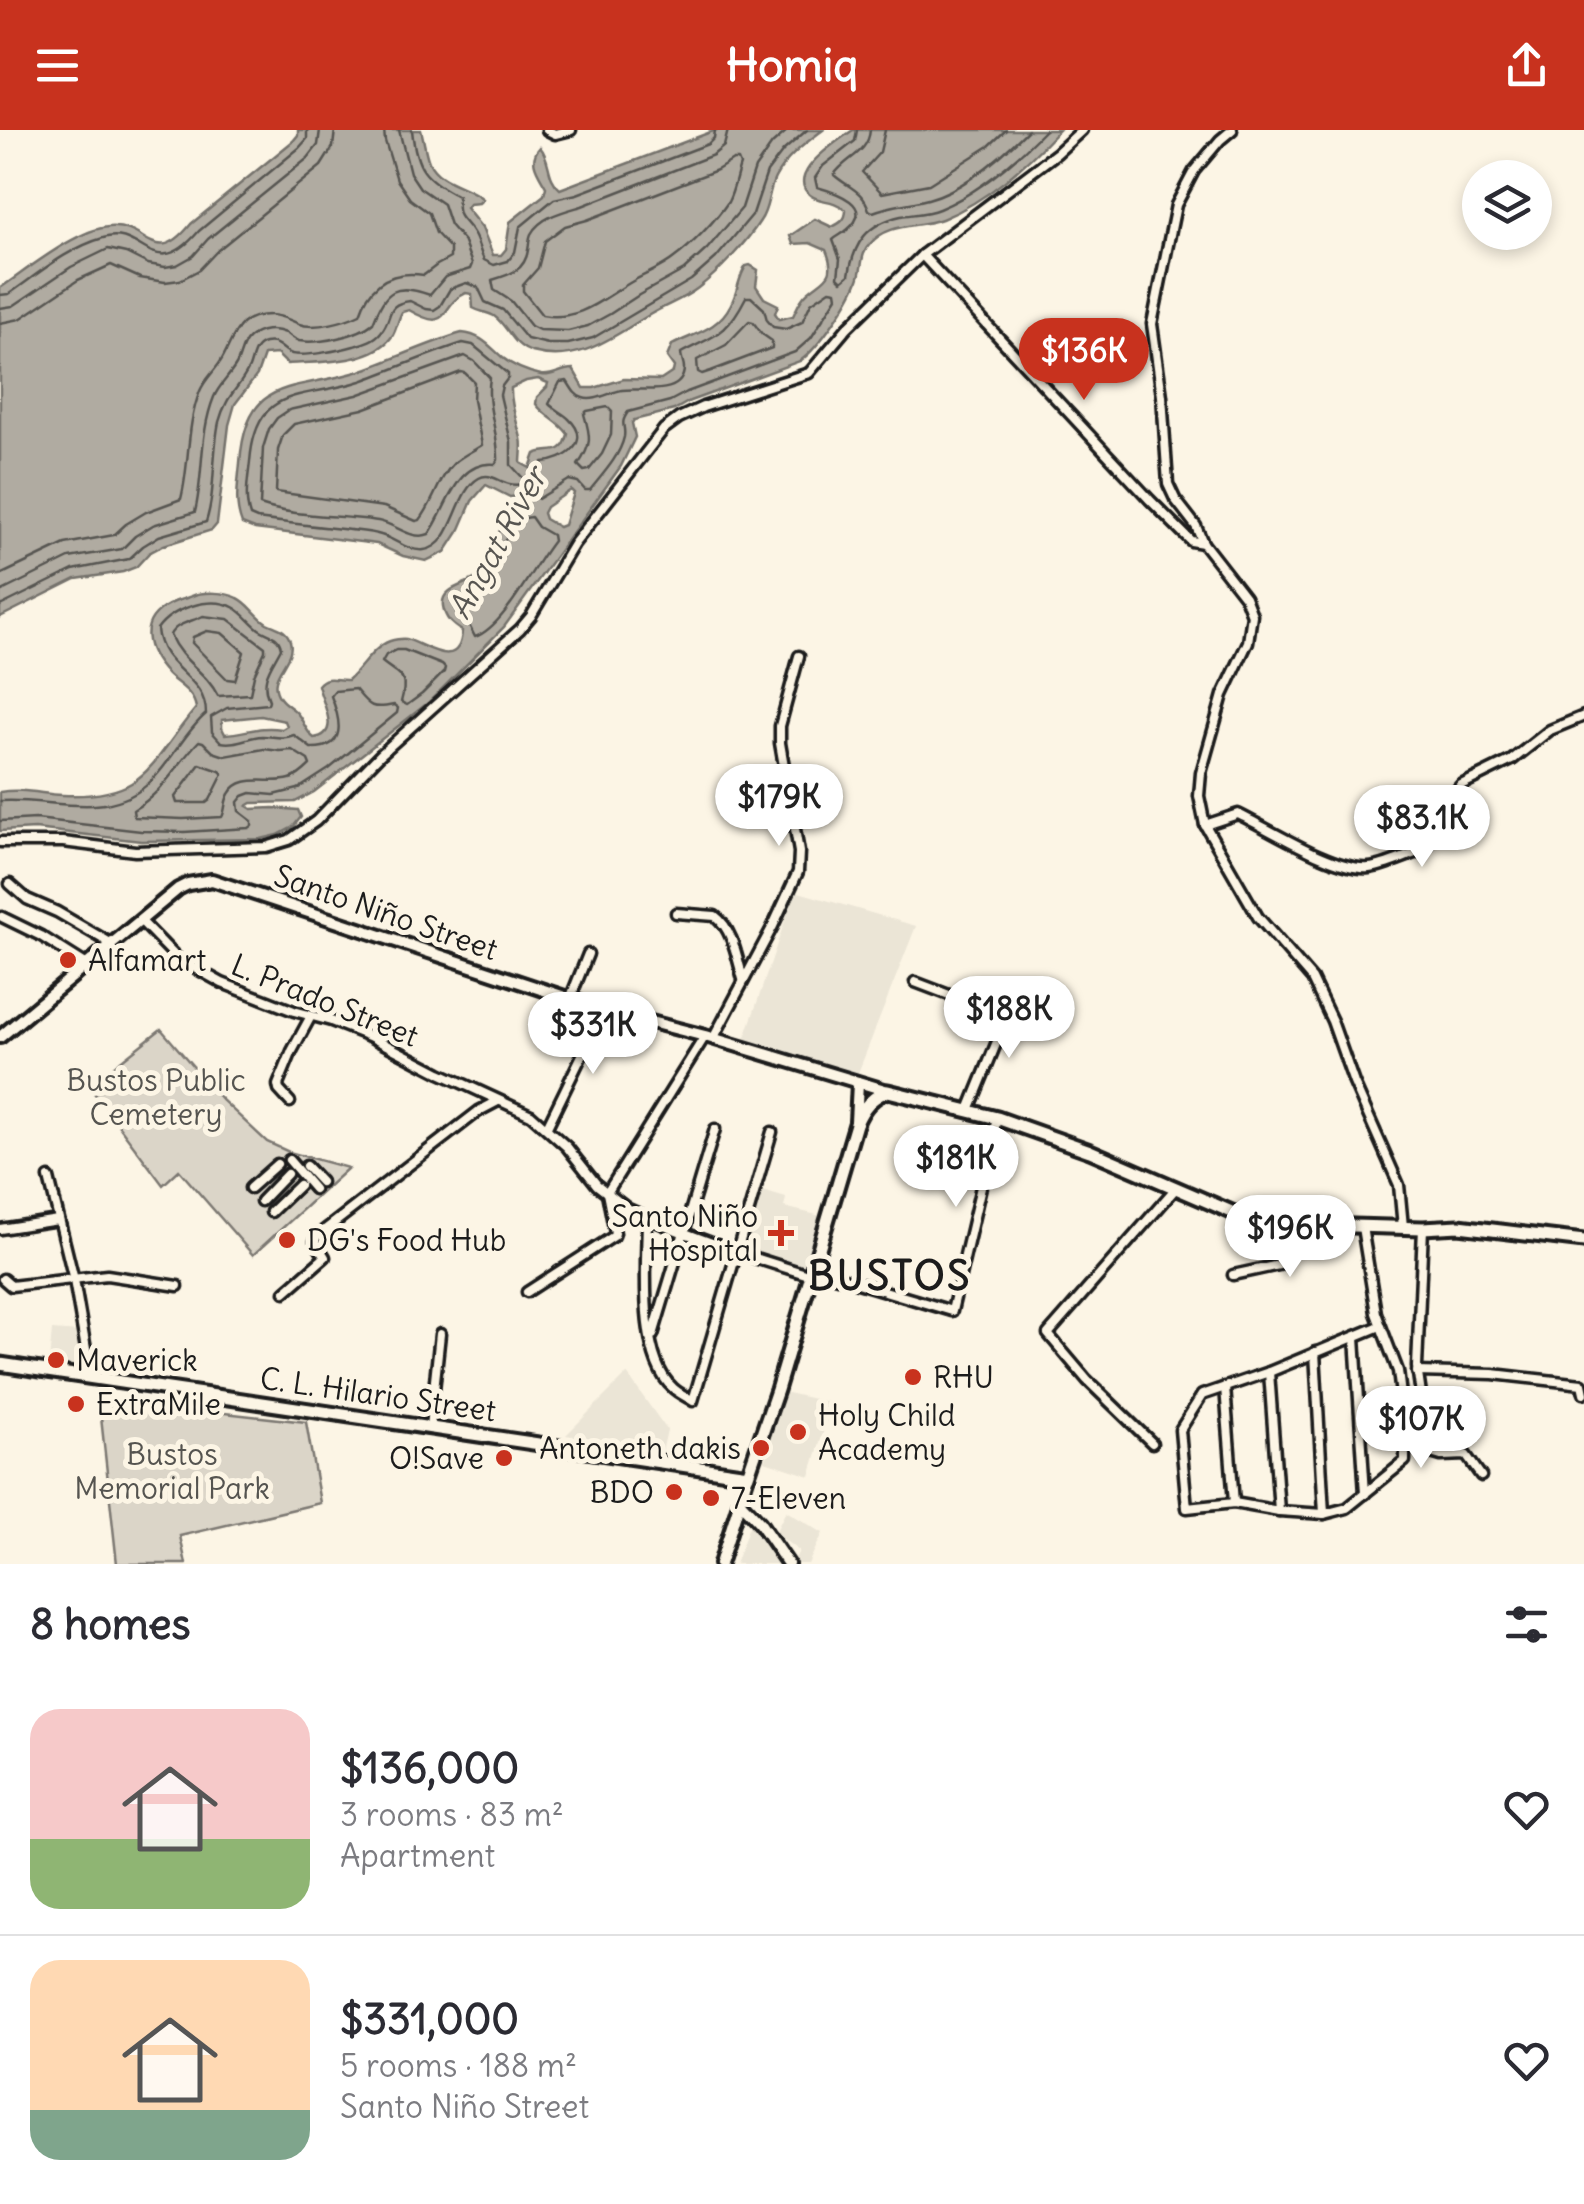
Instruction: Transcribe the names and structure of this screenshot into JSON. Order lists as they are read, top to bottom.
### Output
{
  "streets": {
    "main road": ["C. L. Hilario Street"],
    "street": ["Santo Niño Street", "L. Prado Street"]
  },
  "crossings": [
    ["Santo Niño Street", "L. Prado Street"]
  ],
  "districts": ["BUSTOS"],
  "water": ["Angat River"],
  "parks": ["Bustos Public Cemetery", "Bustos Memorial Park"],
  "places": {
    "other": [
      "Alfamart",
      "DG's Food Hub",
      "Maverick",
      "RHU",
      "ExtraMile",
      "Holy Child Academy",
      "Antoneth dakis",
      "O!Save",
      "BDO",
      "7-Eleven"
    ],
    "health": ["Santo Niño Hospital"]
  },
  "page": {
    "header": "Homiq",
    "price": [
      "$136K",
      "$179K",
      "$83.1K",
      "$188K",
      "$331K",
      "$181K",
      "$196K",
      "$107K"
    ],
    "heading": "8 homes",
    "list": [
      {
        "name": "$136,000",
        "note": "3 rooms · 83 m² · Apartment"
      },
      {
        "name": "$331,000",
        "note": "5 rooms · 188 m² · Santo Niño Street"
      }
    ]
  }
}
